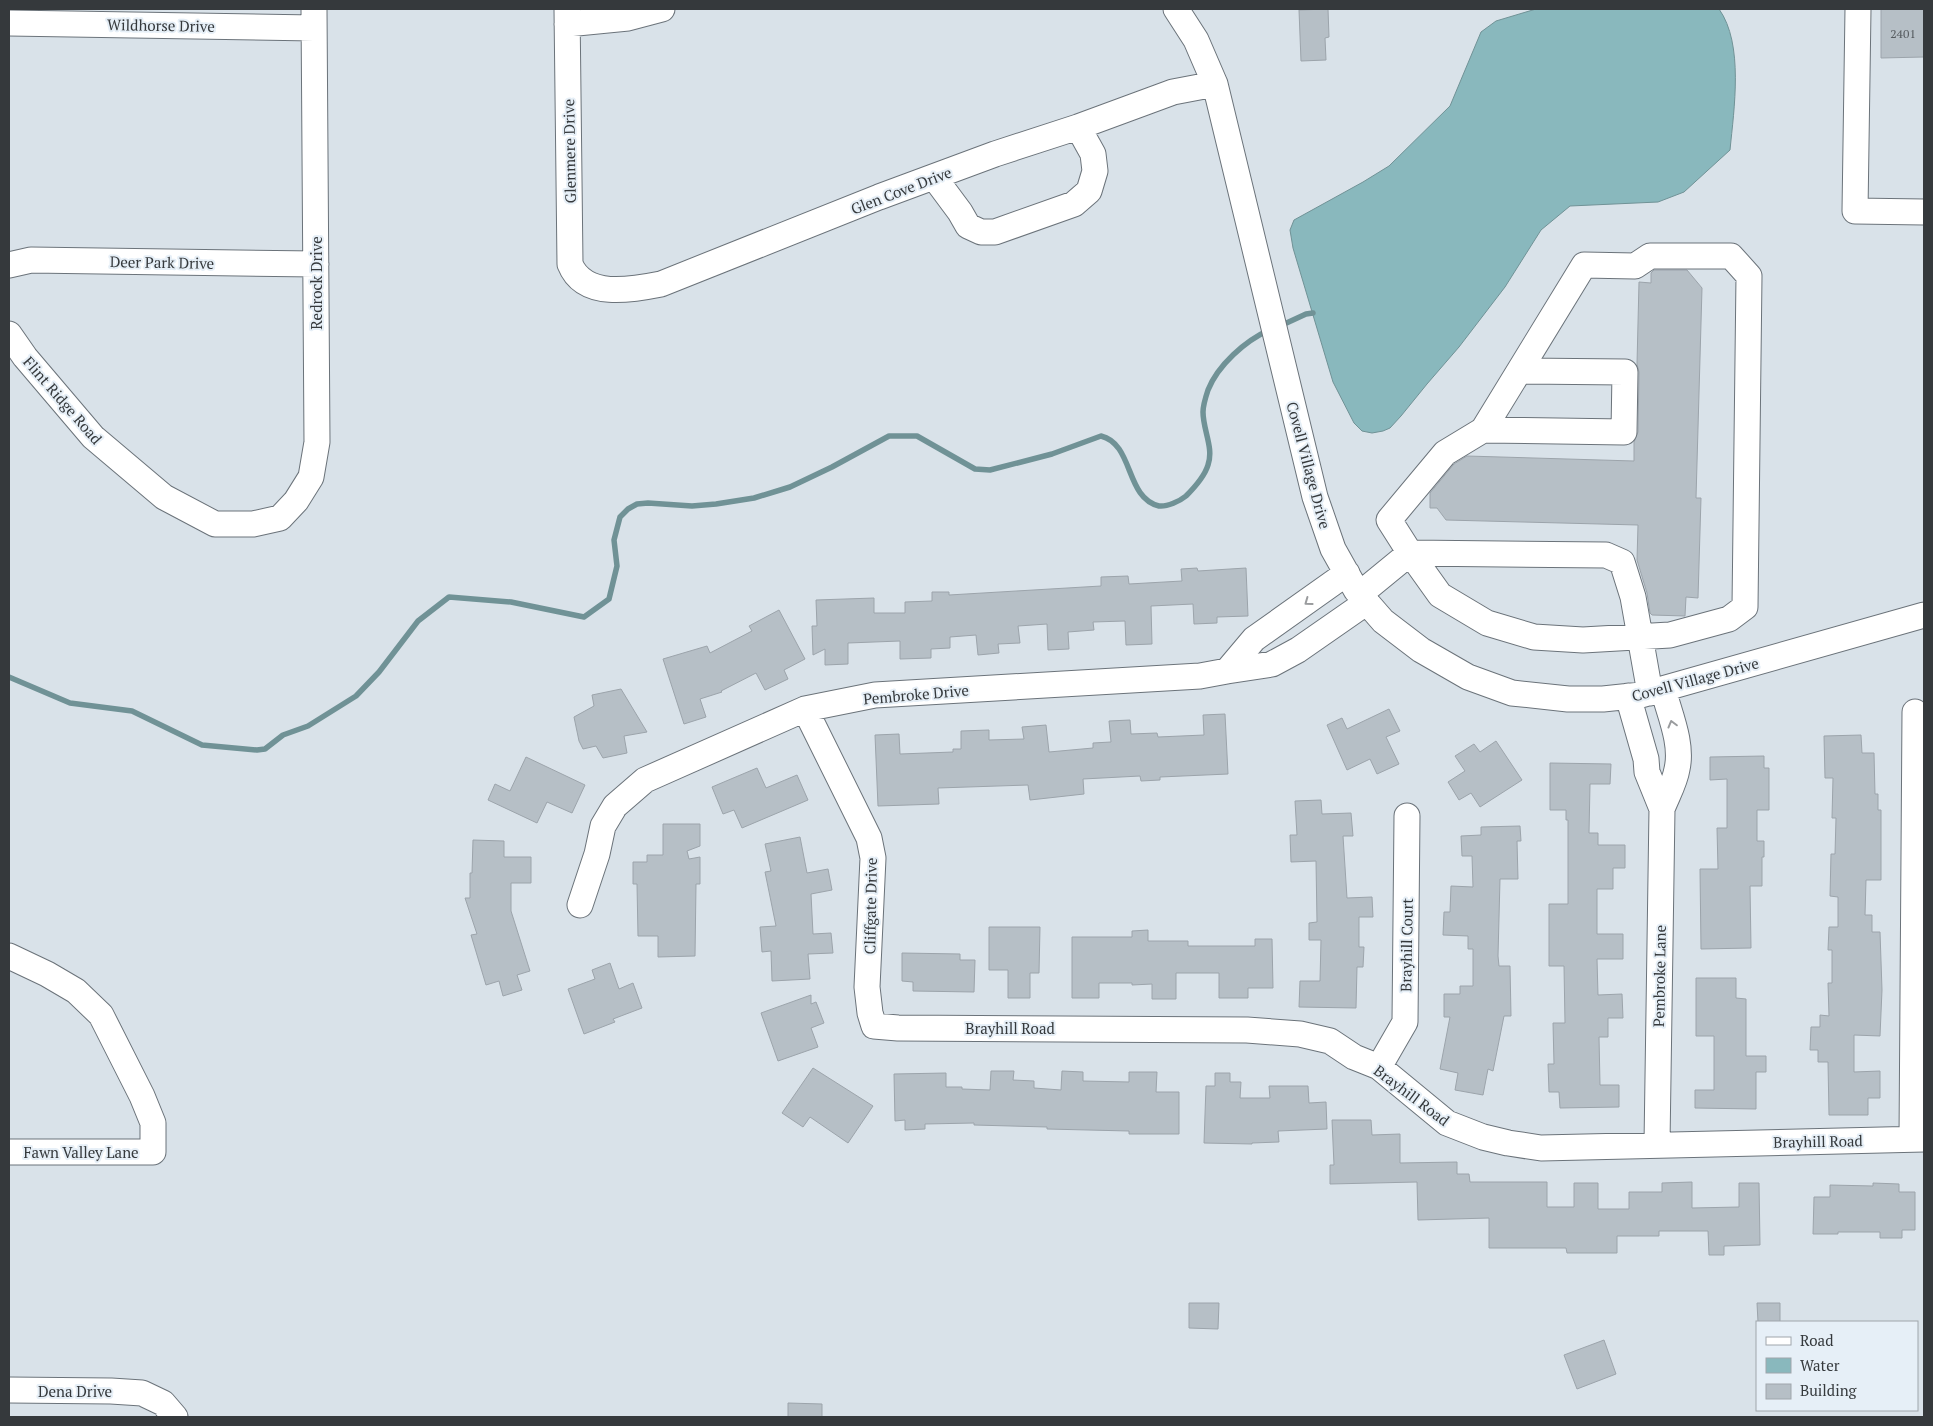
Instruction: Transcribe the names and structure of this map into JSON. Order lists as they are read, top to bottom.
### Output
{
  "streets": {
    "street": [
      "Wildhorse Drive",
      "Glenmere Drive",
      "Glen Cove Drive",
      "Deer Park Drive",
      "Redrock Drive",
      "Flint Ridge Road",
      "Covell Village Drive",
      "Pembroke Drive",
      "Cliffgate Drive",
      "Brayhill Court",
      "Pembroke Lane",
      "Brayhill Road",
      "Fawn Valley Lane",
      "Dena Drive"
    ]
  },
  "crossings": [
    ["Wildhorse Drive", "Redrock Drive"],
    ["Glenmere Drive", "Glen Cove Drive"],
    ["Glen Cove Drive", "Covell Village Drive"],
    ["Deer Park Drive", "Redrock Drive"],
    ["Redrock Drive", "Flint Ridge Road"],
    ["Covell Village Drive", "Pembroke Drive"],
    ["Covell Village Drive", "Pembroke Lane"],
    ["Pembroke Drive", "Cliffgate Drive"],
    ["Cliffgate Drive", "Brayhill Road"],
    ["Brayhill Court", "Brayhill Road"],
    ["Pembroke Lane", "Brayhill Road"]
  ],
  "house_numbers": ["2401"],
  "legend": ["Road", "Water", "Building"]
}
